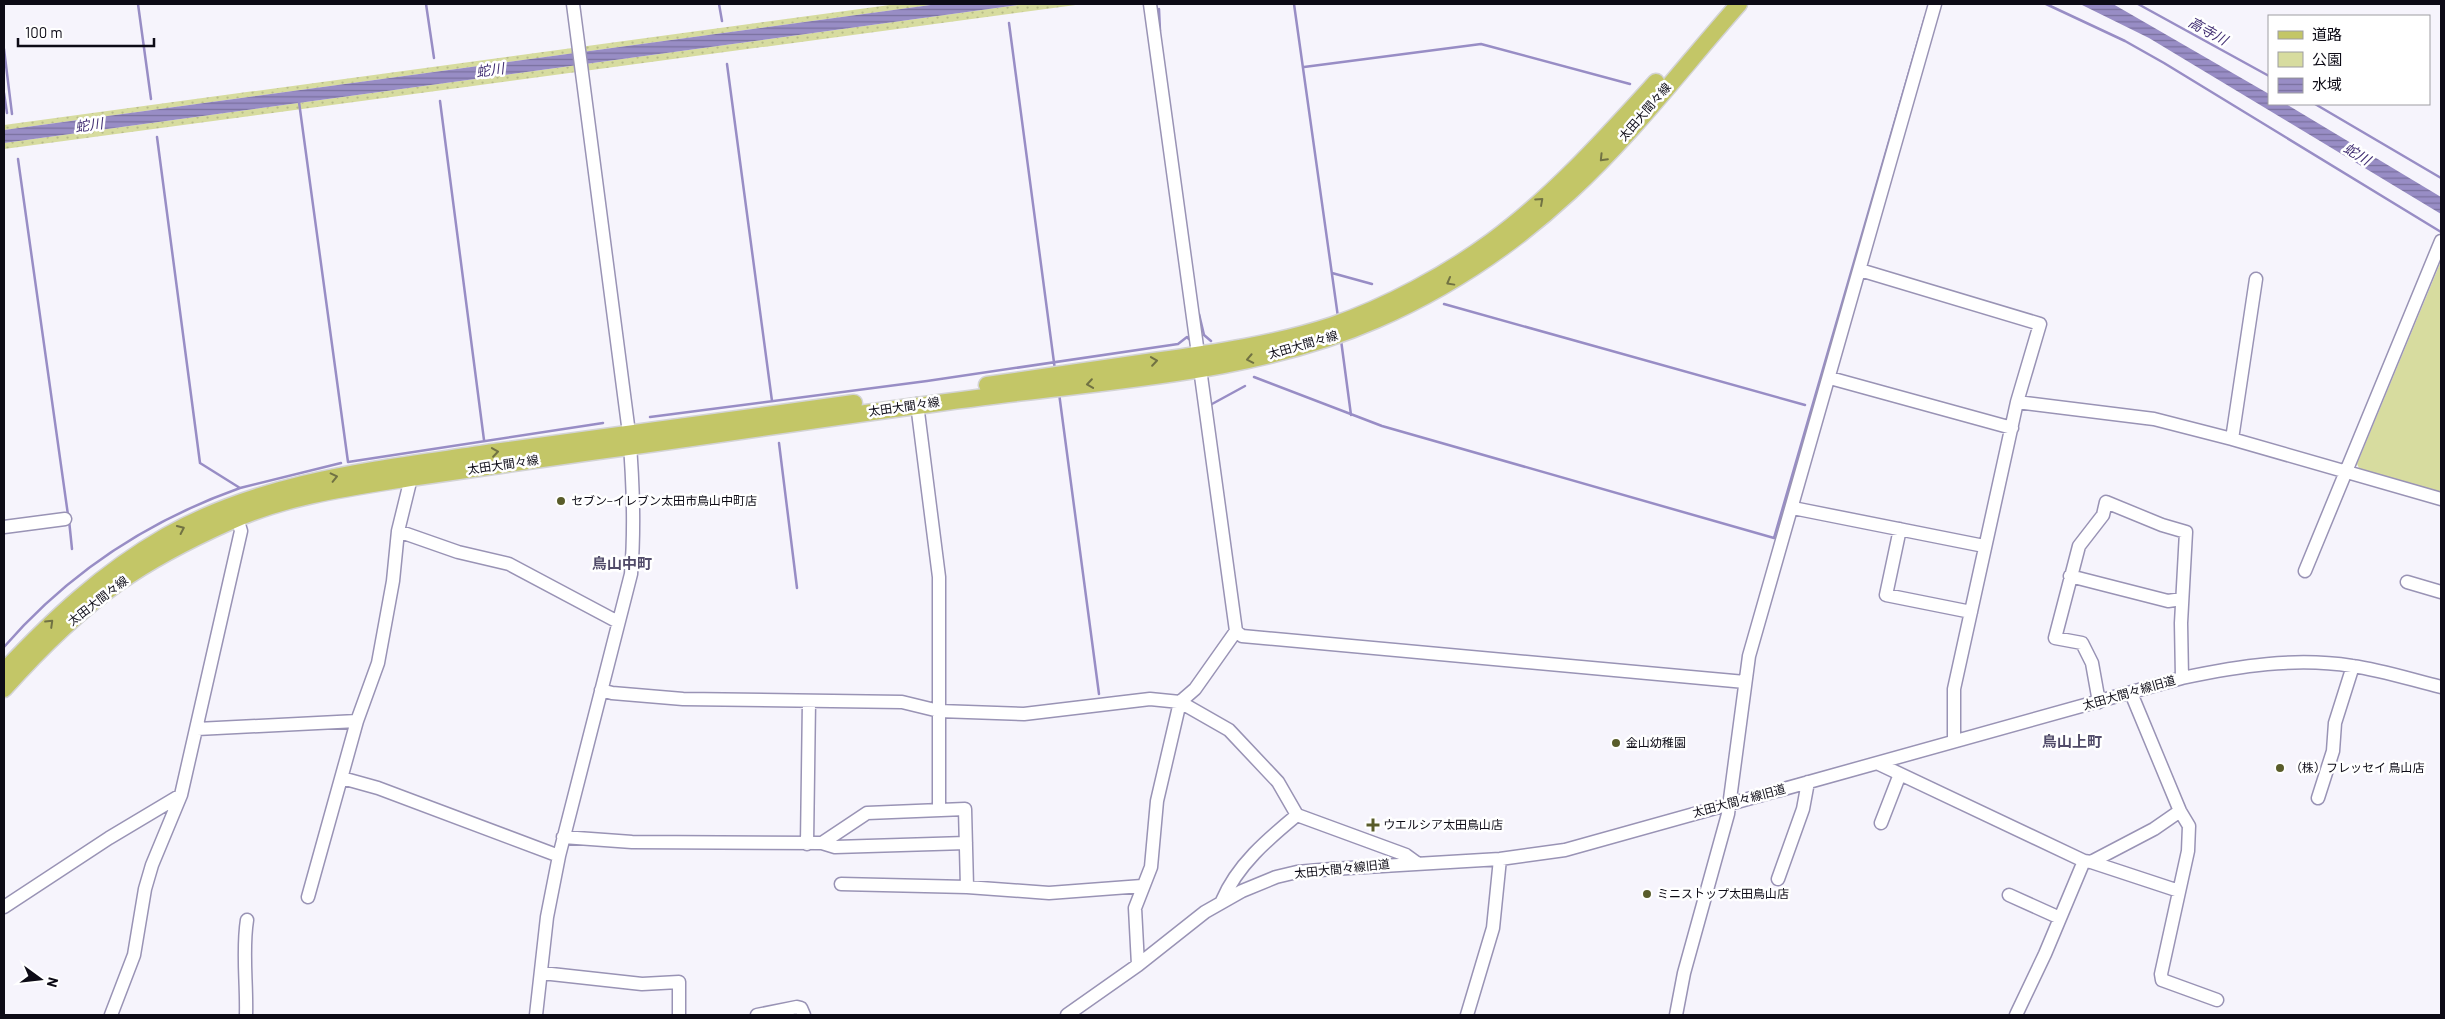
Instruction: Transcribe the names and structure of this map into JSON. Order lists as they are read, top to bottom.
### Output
{
  "streets": {
    "main road": ["太田大間々線"],
    "street": ["太田大間々線旧道"]
  },
  "districts": ["鳥山中町", "鳥山上町"],
  "water": ["高寺川", "蛇川"],
  "places": {
    "other": [
      "セブン−イレブン太田市鳥山中町店",
      "金山幼稚園",
      "（株）フレッセイ 鳥山店",
      "ミニストップ太田鳥山店"
    ],
    "health": ["ウエルシア太田鳥山店"]
  },
  "legend": ["道路", "公園", "水域"],
  "scale_bar": "100 m",
  "north": "right"
}
